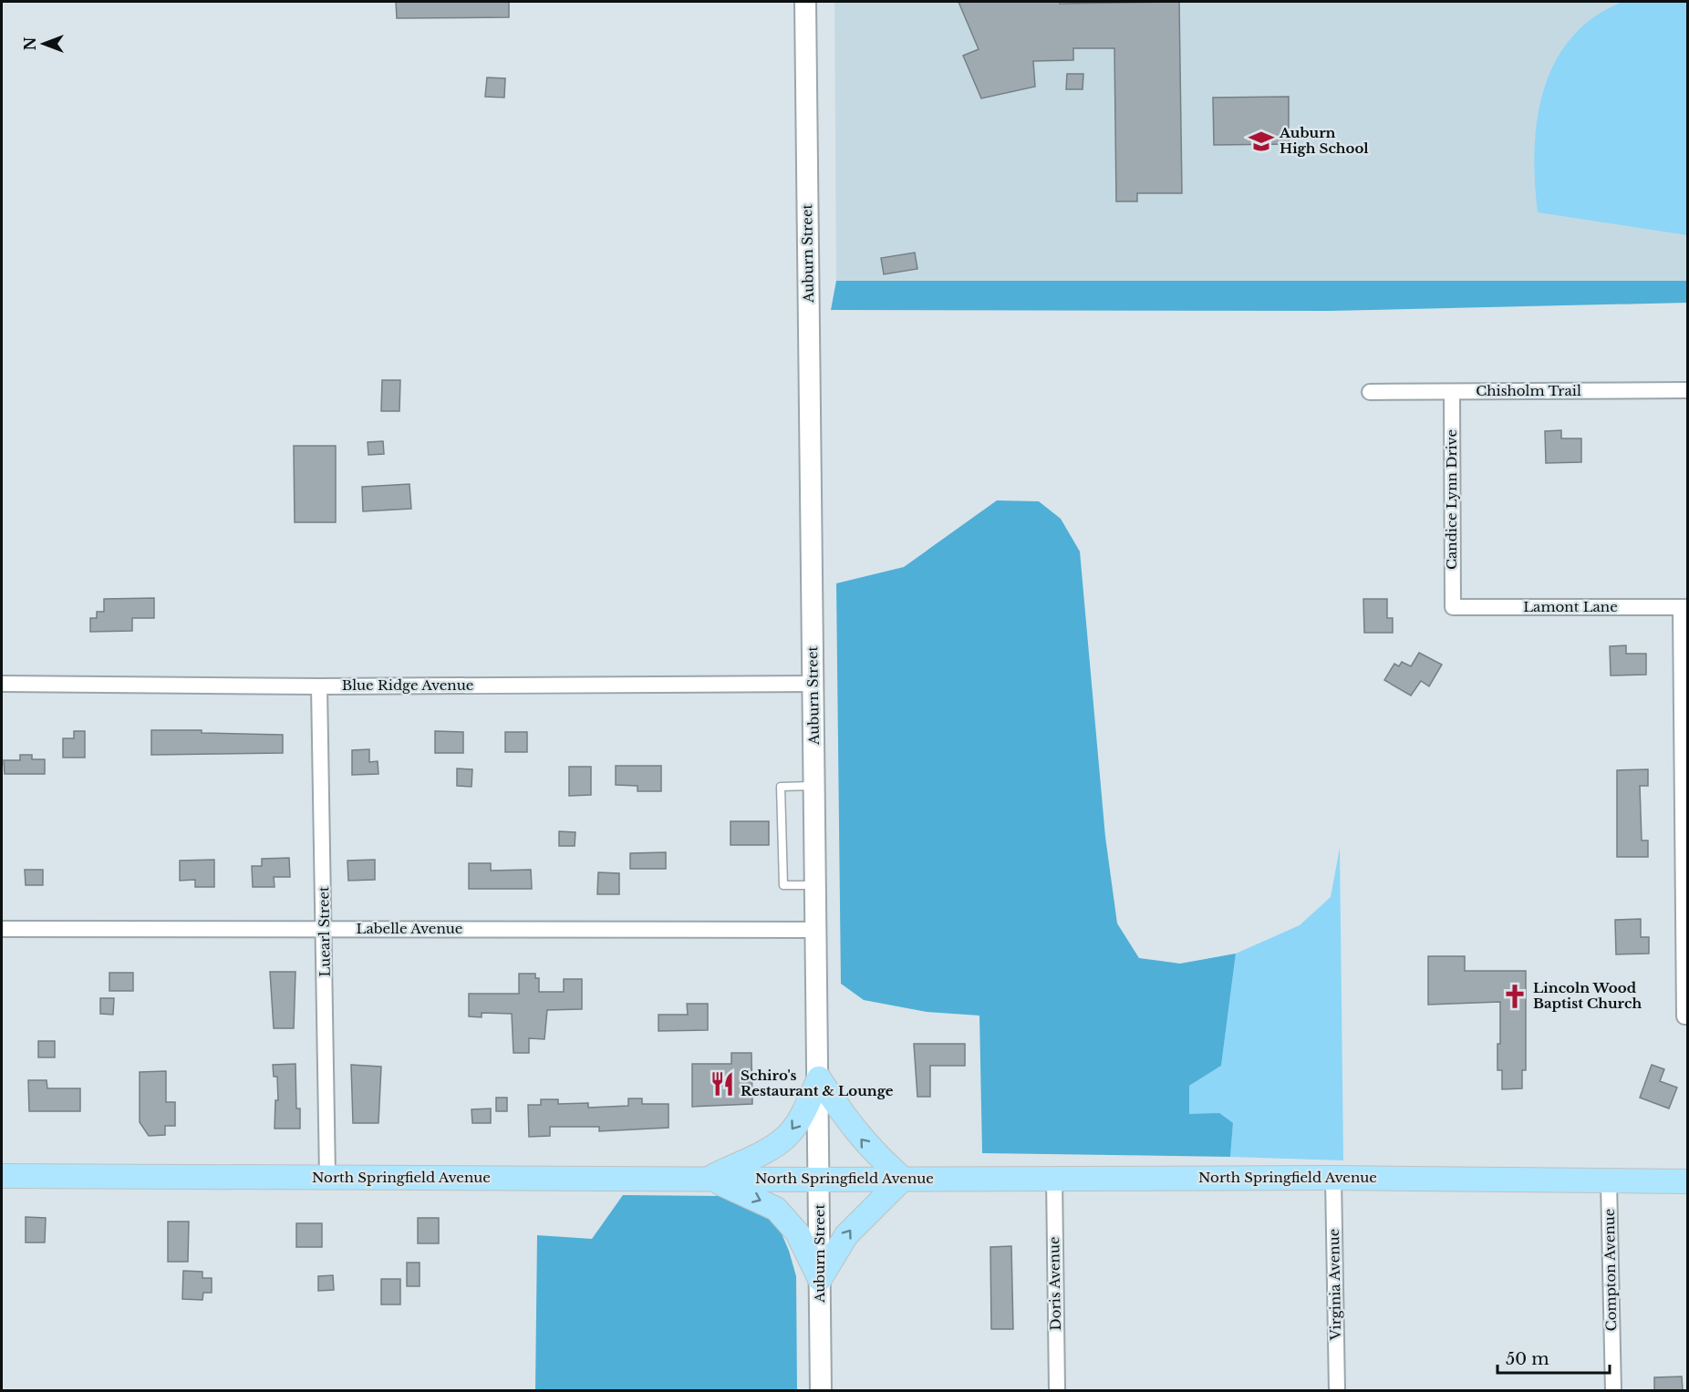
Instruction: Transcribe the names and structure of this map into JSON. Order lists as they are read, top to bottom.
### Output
{
  "streets": {
    "main road": ["Auburn Street", "North Springfield Avenue"],
    "street": [
      "Chisholm Trail",
      "Candice Lynn Drive",
      "Lamont Lane",
      "Blue Ridge Avenue",
      "Labelle Avenue",
      "Luearl Street",
      "Compton Avenue",
      "Doris Avenue",
      "Virginia Avenue"
    ]
  },
  "crossings": [
    ["Auburn Street", "Blue Ridge Avenue"],
    ["Auburn Street", "Labelle Avenue"],
    ["Auburn Street", "North Springfield Avenue"],
    ["Chisholm Trail", "Candice Lynn Drive"],
    ["Candice Lynn Drive", "Lamont Lane"],
    ["Blue Ridge Avenue", "Luearl Street"],
    ["Labelle Avenue", "Luearl Street"],
    ["Luearl Street", "North Springfield Avenue"],
    ["North Springfield Avenue", "Compton Avenue"],
    ["North Springfield Avenue", "Doris Avenue"],
    ["North Springfield Avenue", "Virginia Avenue"]
  ],
  "places": {
    "school or university": ["Auburn High School"],
    "church": ["Lincoln Wood Baptist Church"],
    "restaurant": ["Schiro's Restaurant & Lounge"]
  },
  "scale_bar": "50 m",
  "north": "left"
}
